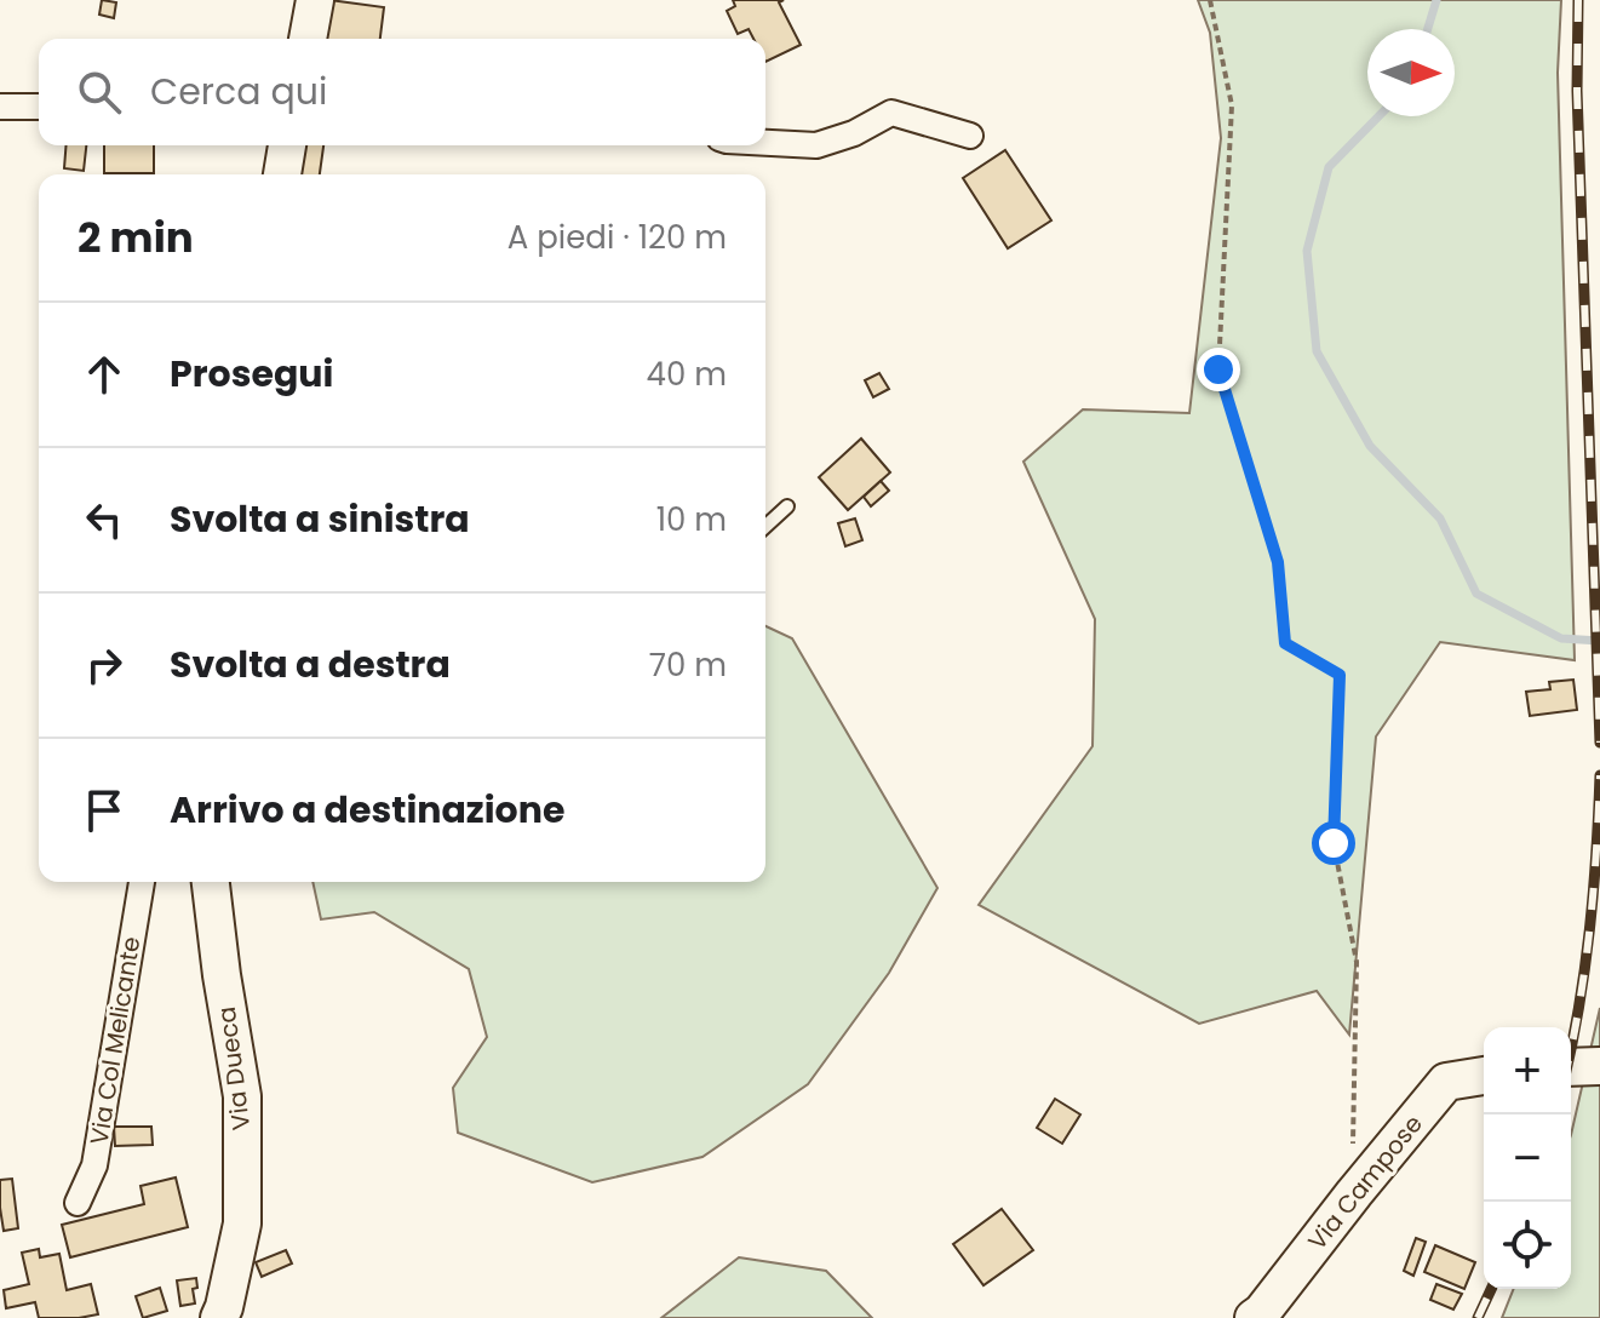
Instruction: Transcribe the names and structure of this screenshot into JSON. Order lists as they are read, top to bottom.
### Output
{
  "streets": {
    "street": ["Via Col Melicante", "Via Dueca", "Via Campose"]
  },
  "north": "right",
  "page": {
    "search": "Cerca qui",
    "heading": ["2 min", "A piedi · 120 m"],
    "list": [
      ["Prosegui", "40 m"],
      ["Svolta a sinistra", "10 m"],
      ["Svolta a destra", "70 m"],
      "Arrivo a destinazione"
    ],
    "map_buttons": ["+", "−"]
  }
}
